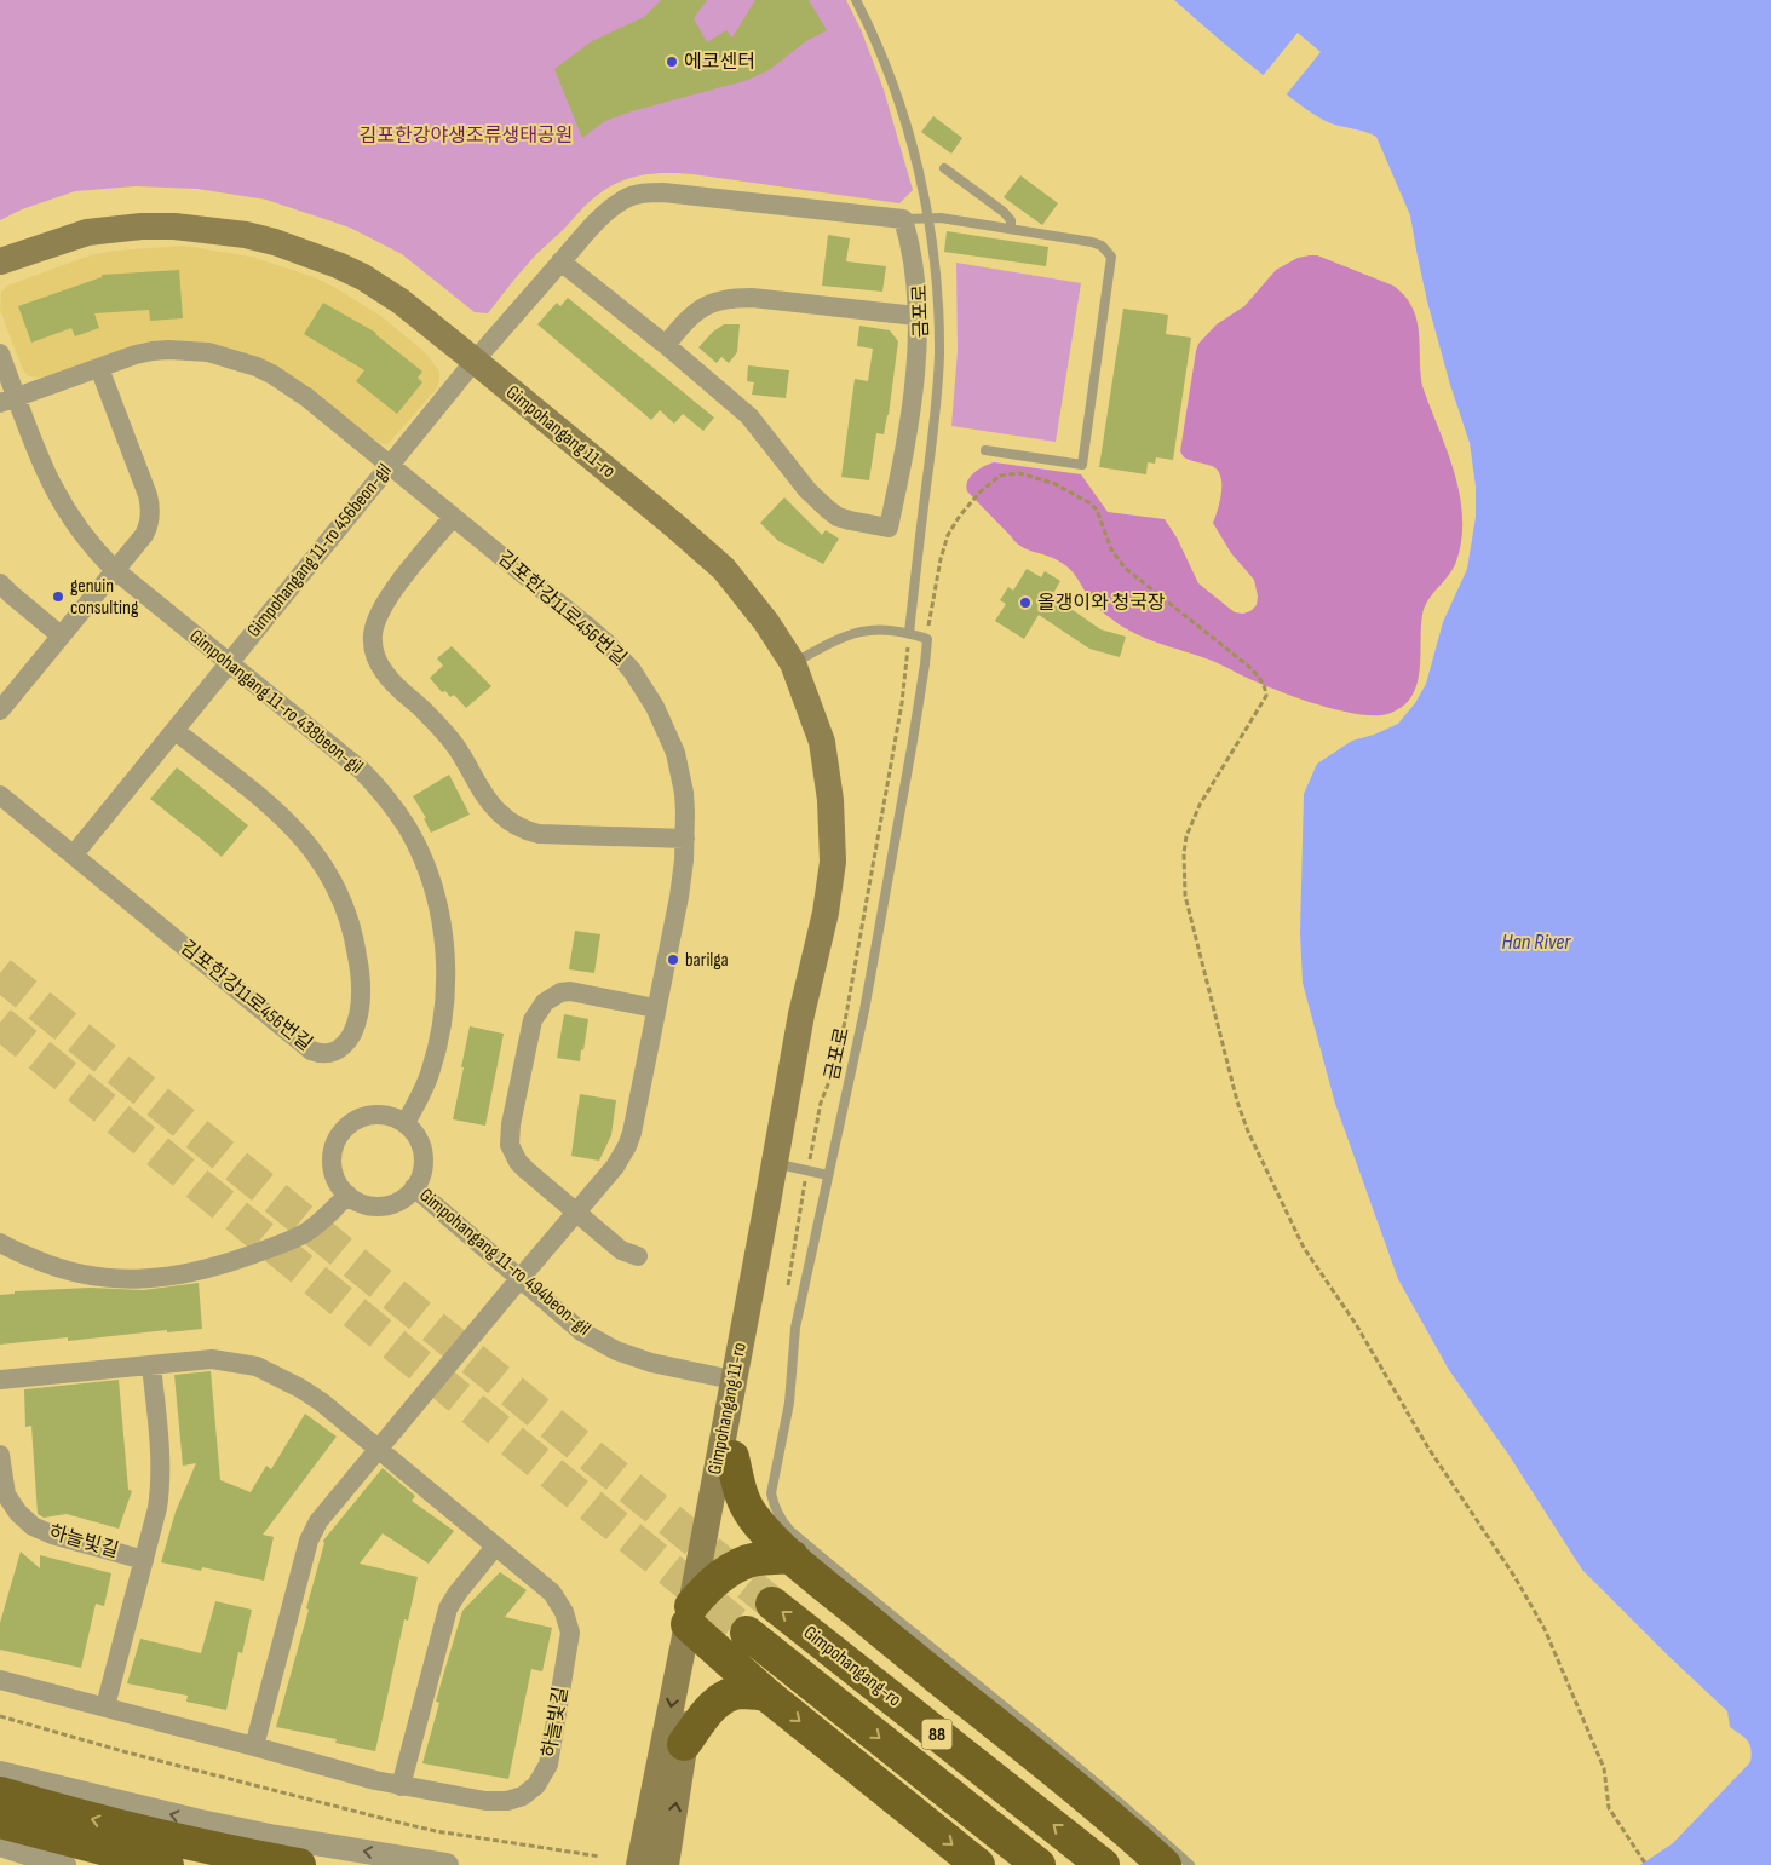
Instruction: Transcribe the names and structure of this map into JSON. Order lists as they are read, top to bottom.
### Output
{
  "streets": {
    "highway": ["Gimpohangang-ro", "88"],
    "main road": ["Gimpohangang 11-ro"],
    "street": [
      "Gimpohangang 11-ro 456beon-gil",
      "김포한강11로456번길",
      "Gimpohangang 11-ro 438beon-gil",
      "Gimpohangang 11-ro 494beon-gil",
      "하늘빛길"
    ],
    "lane": ["금포로"]
  },
  "crossings": [
    ["Gimpohangang 11-ro", "Gimpohangang 11-ro 456beon-gil"],
    ["Gimpohangang 11-ro", "Gimpohangang 11-ro 494beon-gil"],
    ["Gimpohangang 11-ro 456beon-gil", "김포한강11로456번길"],
    ["Gimpohangang 11-ro 456beon-gil", "Gimpohangang 11-ro 438beon-gil"],
    ["김포한강11로456번길", "Gimpohangang 11-ro 438beon-gil"],
    ["김포한강11로456번길", "Gimpohangang 11-ro 494beon-gil"],
    ["Gimpohangang 11-ro 438beon-gil", "Gimpohangang 11-ro 494beon-gil"]
  ],
  "water": ["Han River"],
  "parks": ["김포한강야생조류생태공원"],
  "places": [
    "에코센터",
    "genuin consulting",
    "올갱이와 청국장",
    "barilga"
  ]
}
